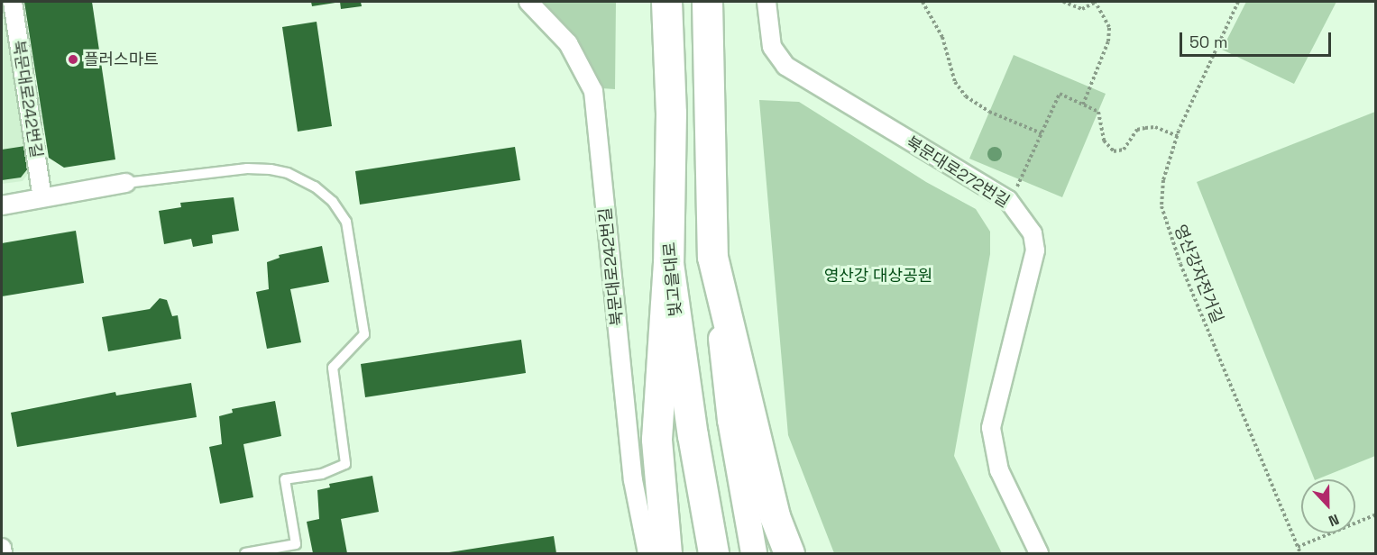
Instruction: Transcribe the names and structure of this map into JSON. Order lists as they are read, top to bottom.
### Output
{
  "streets": {
    "highway": ["빛고을대로"],
    "street": ["북문대로242번길", "북문대로272번길"],
    "path": ["영산강자전거길"]
  },
  "parks": ["영산강 대상공원"],
  "places": ["플러스마트"],
  "scale_bar": "50 m",
  "north": "bottom"
}
